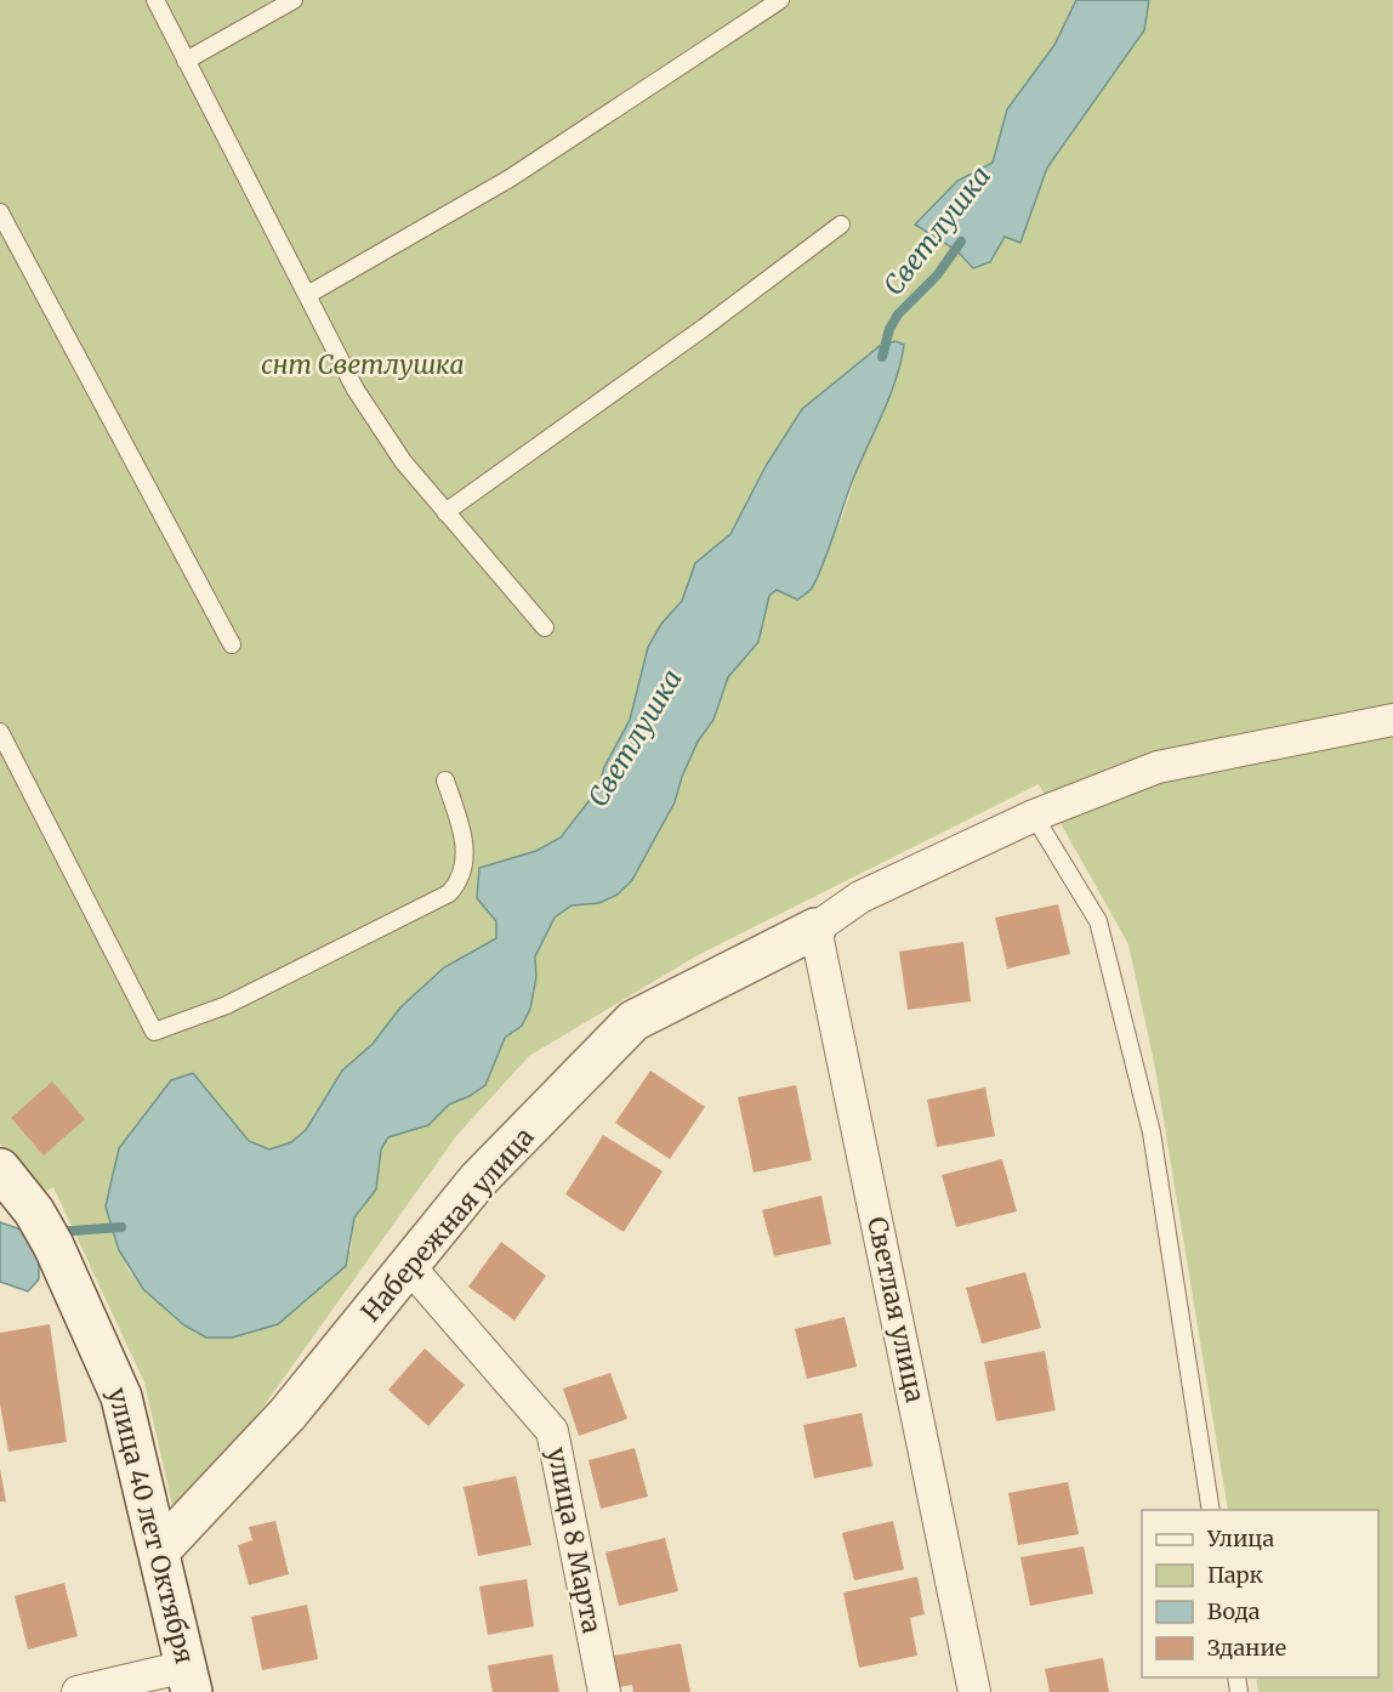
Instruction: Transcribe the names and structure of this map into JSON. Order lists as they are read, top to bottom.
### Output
{
  "streets": {
    "street": [
      "Набережная улица",
      "Светлая улица",
      "улица 40 лет Октября",
      "улица 8 Марта"
    ]
  },
  "crossings": [
    ["Набережная улица", "Светлая улица"],
    ["Набережная улица", "улица 40 лет Октября"],
    ["Набережная улица", "улица 8 Марта"]
  ],
  "water": ["Светлушка"],
  "parks": ["снт Светлушка"],
  "legend": [
    "Улица",
    "Парк",
    "Вода",
    "Здание"
  ]
}
